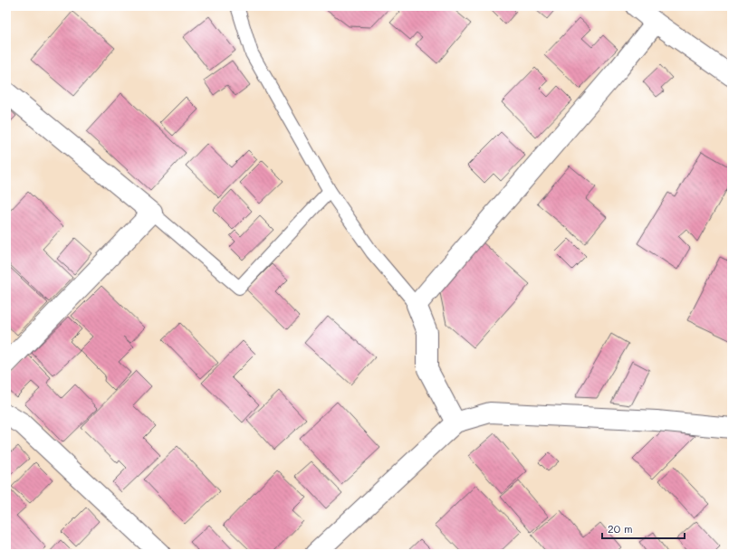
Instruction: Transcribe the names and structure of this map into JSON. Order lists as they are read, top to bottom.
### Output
{
  "scale_bar": "20 m"
}
